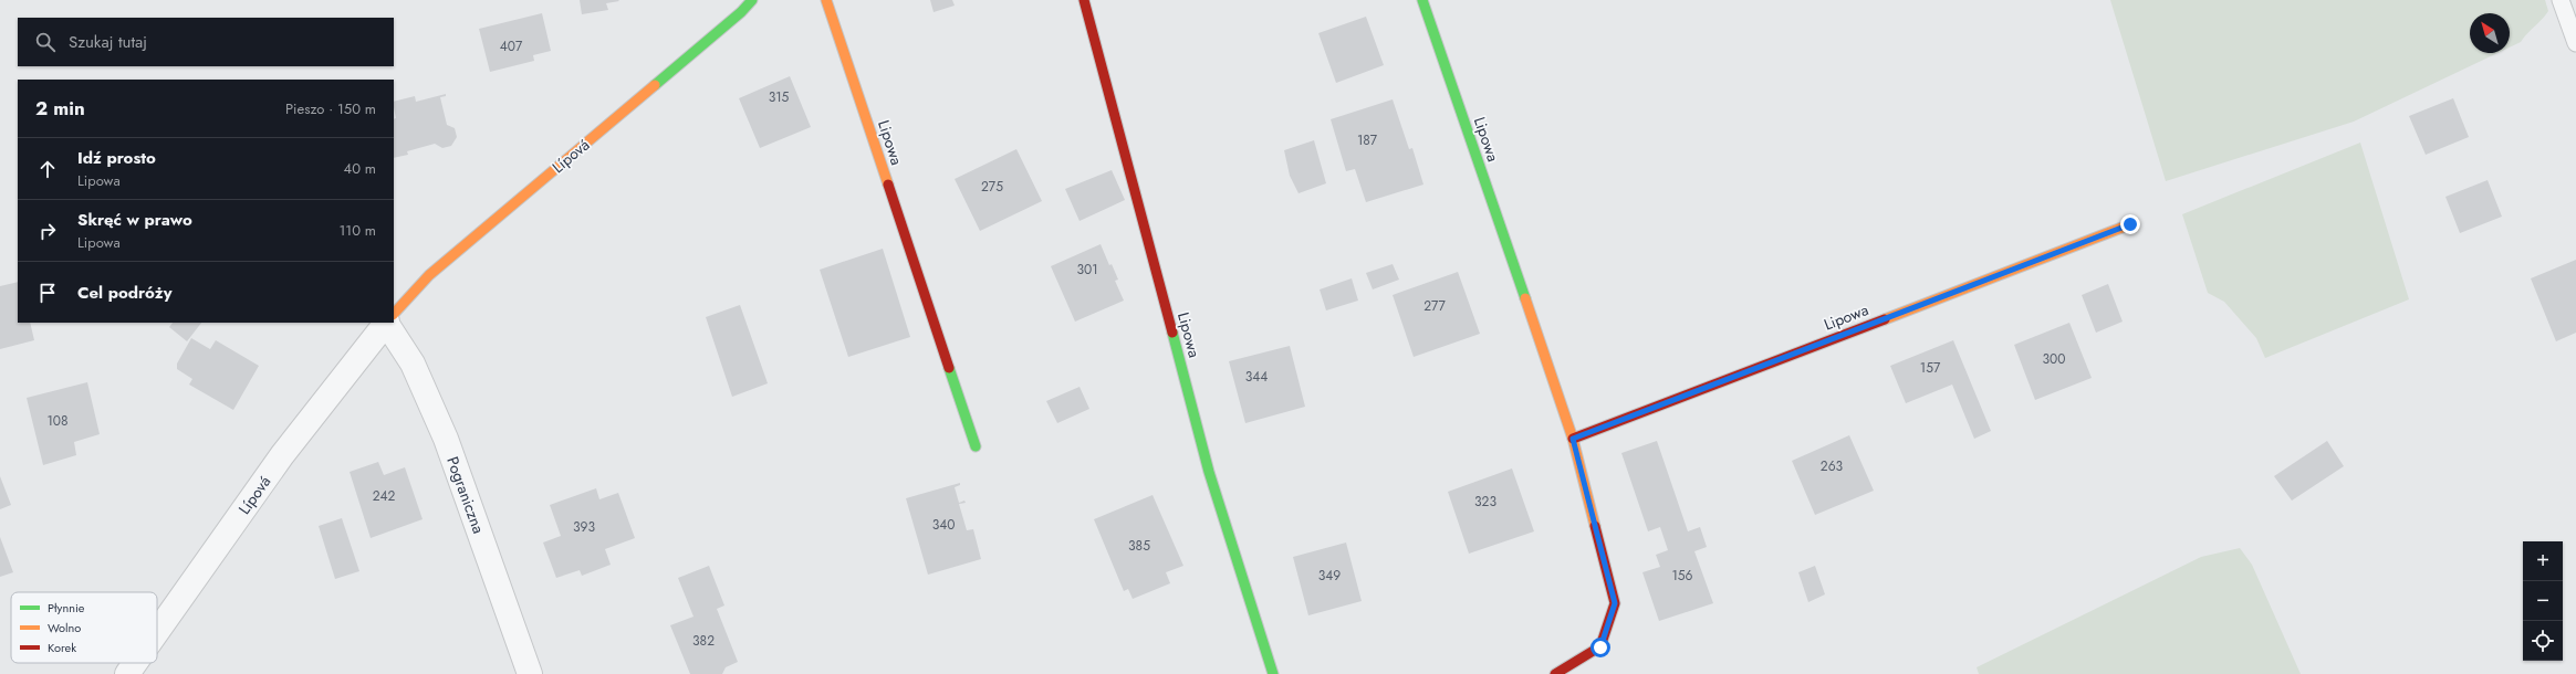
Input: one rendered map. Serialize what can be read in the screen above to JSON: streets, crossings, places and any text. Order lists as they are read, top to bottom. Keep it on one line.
{"streets":{"street":["Lipowa","Lípová","Pograniczna"]},"house_numbers":["407","315","187","275","301","277","300","157","344","108","263","242","323","340","393","385","349","156","382"],"legend":["Płynnie","Wolno","Korek"],"north":"top left","page":{"search":"Szukaj tutaj","heading":["2 min","Pieszo · 150 m"],"list":[["Idź prosto","Lipowa","40 m"],["Skręć w prawo","Lipowa","110 m"],"Cel podróży"],"map_buttons":["+","−"]}}
